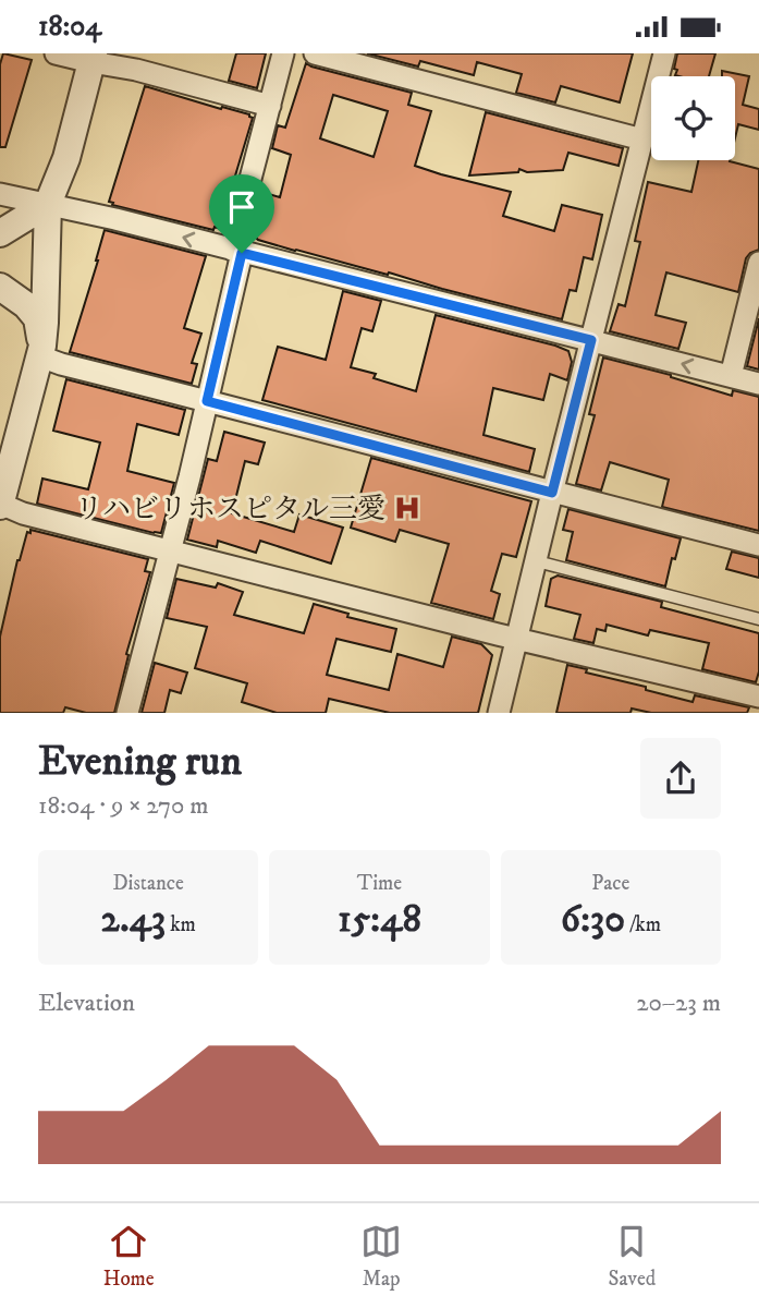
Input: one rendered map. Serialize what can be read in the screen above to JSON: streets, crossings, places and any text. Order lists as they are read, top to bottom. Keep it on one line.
{"places":{"hospital":["リハビリホスピタル三愛"]},"page":{"status":"18:04","heading":["Evening run","18:04 · 9 × 270 m"],"stats":[["Distance","2.43 km"],["Time","15:48"],["Pace","6:30 /km"]],"chart":["Elevation","20–23 m"],"tabs":["Home","Map","Saved"]}}
